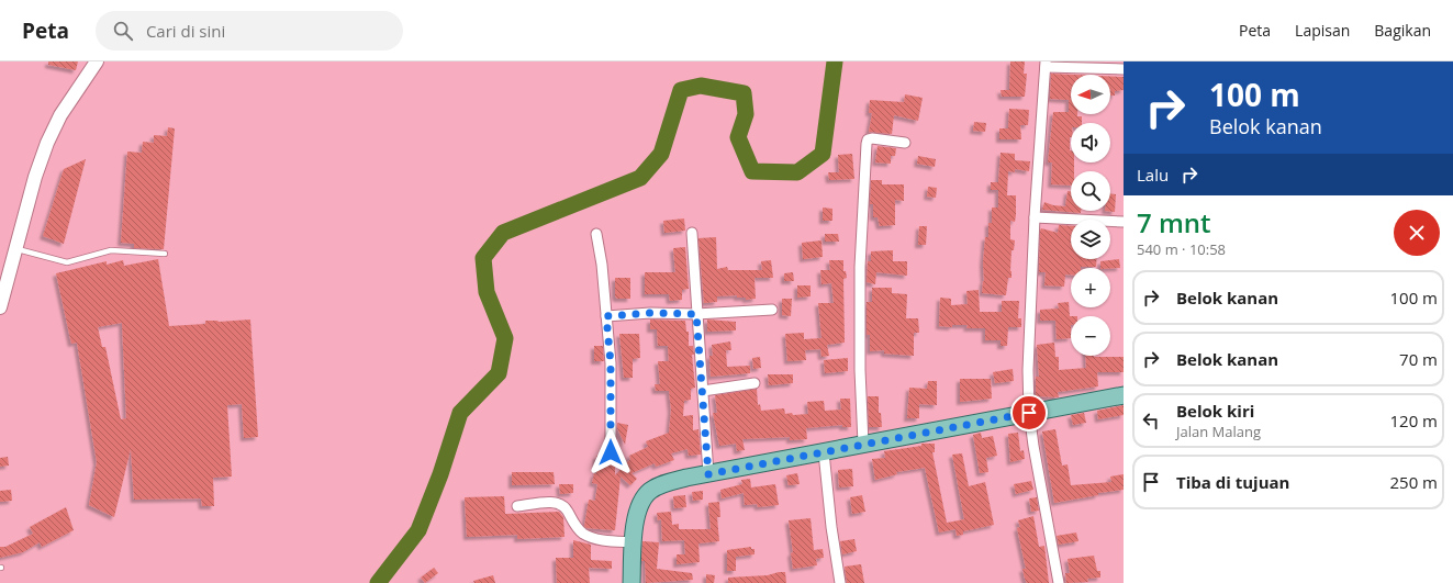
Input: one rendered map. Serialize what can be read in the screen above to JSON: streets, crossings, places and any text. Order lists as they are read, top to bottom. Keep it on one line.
{"north":"left","page":{"header":"Peta","search":"Cari di sini","nav":["Peta","Lapisan","Bagikan"],"turn":["100 m","Belok kanan"],"map_buttons":["+","−"],"then":"Lalu","heading":["7 mnt","540 m · 10:58"],"list":[{"name":"Belok kanan","value":"100 m"},{"name":"Belok kanan","value":"70 m"},{"name":"Belok kiri","note":"Jalan Malang","value":"120 m"},{"name":"Tiba di tujuan","value":"250 m"}]}}
